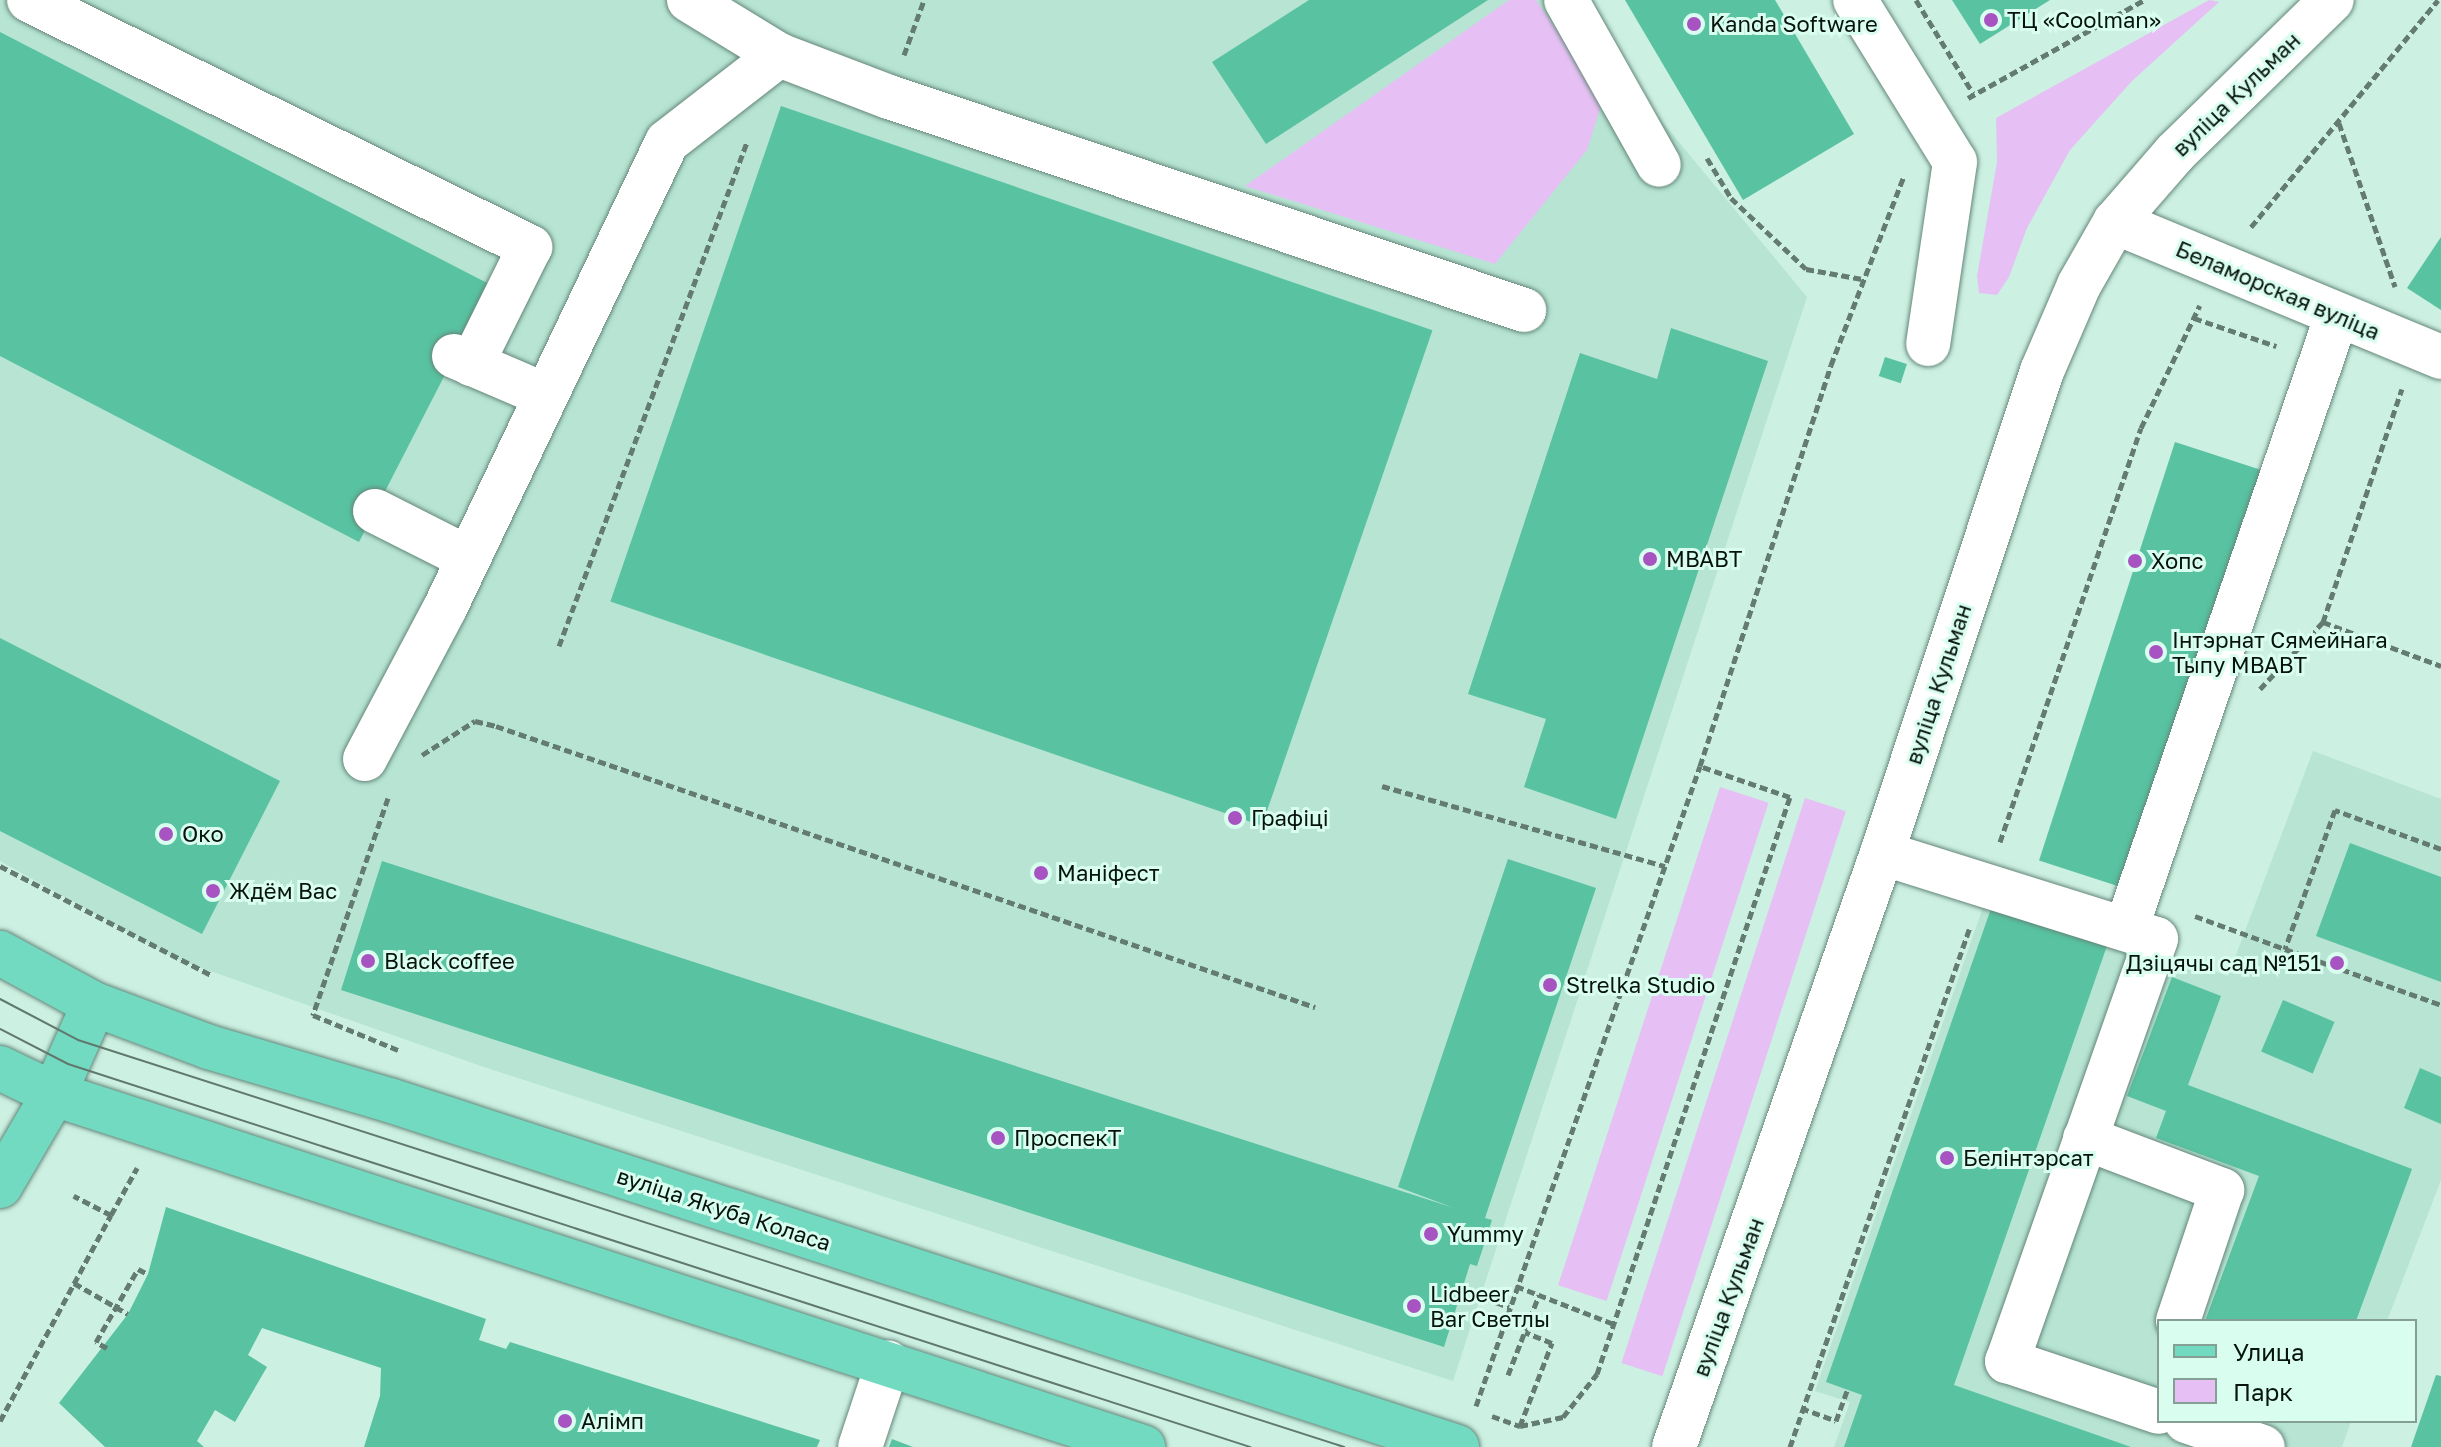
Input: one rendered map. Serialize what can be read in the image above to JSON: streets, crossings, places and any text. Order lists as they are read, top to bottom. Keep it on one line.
{"streets":{"main road":["вуліца Якуба Коласа"],"street":["вуліца Кульман","Беламорская вуліца"]},"crossings":[["вуліца Кульман","Беламорская вуліца"]],"places":["ТЦ «Coolman»","Kanda Software","МВАВТ","Хопс","Інтэрнат Сямейнага Тыпу МВАВТ","Графіці","Око","Маніфест","Ждём Вас","Black coffee","Дзіцячы сад №151","Strelka Studio","ПроспекТ","Белінтэрсат","Yummy","Lidbeer Bar Светлы","Алімп"],"legend":["Улица","Парк"]}
